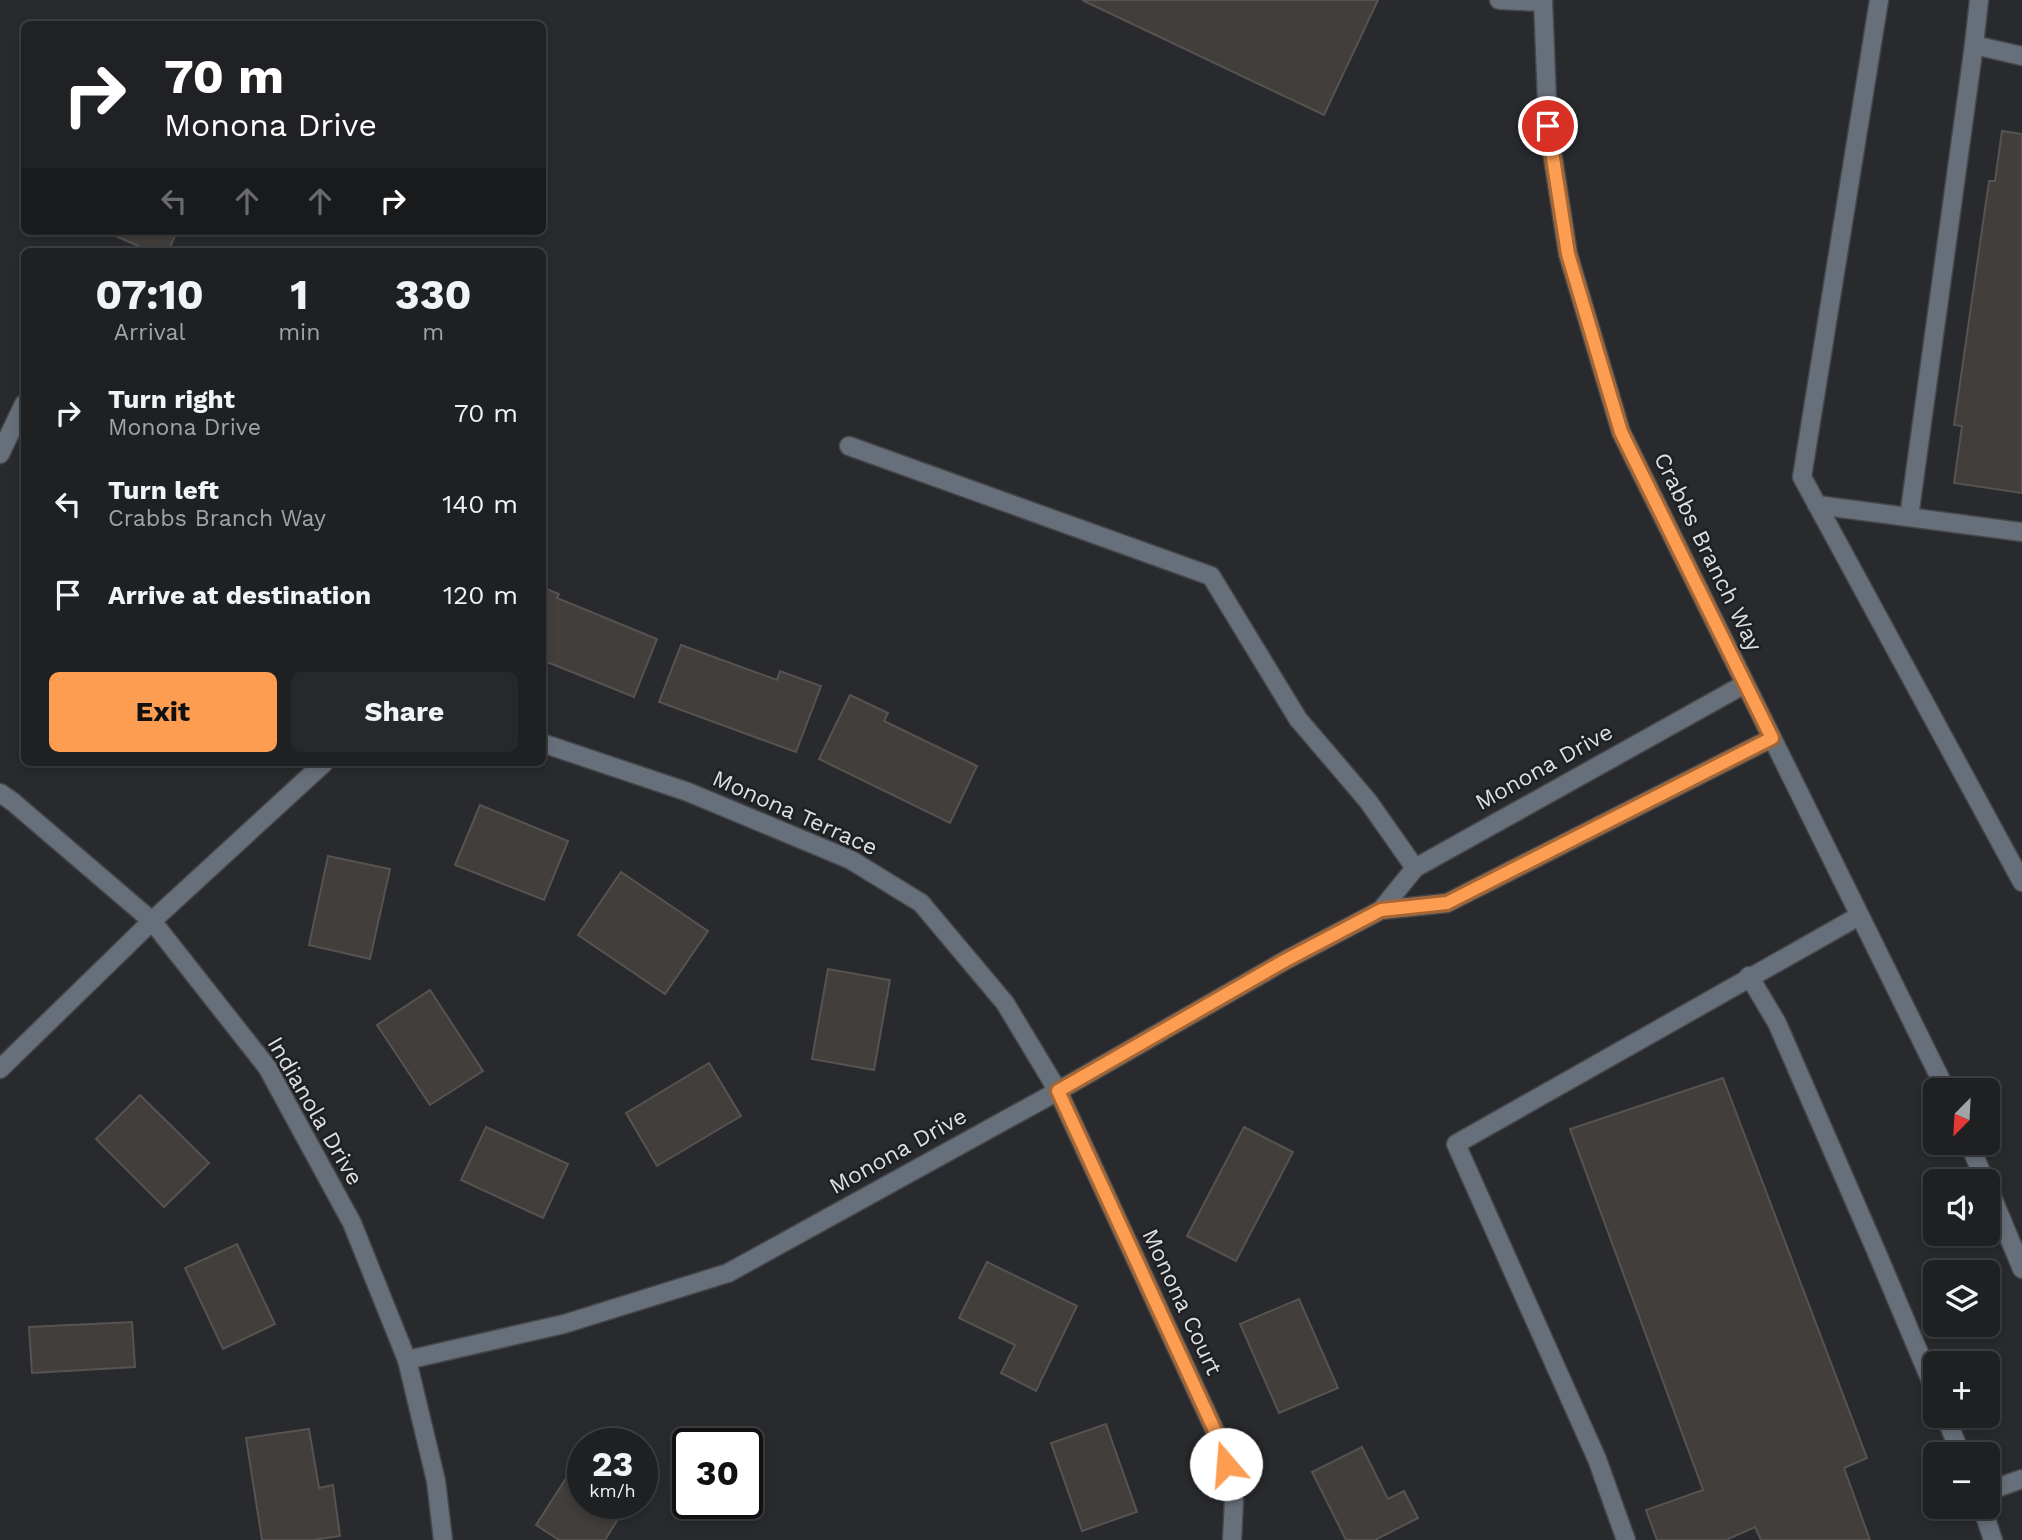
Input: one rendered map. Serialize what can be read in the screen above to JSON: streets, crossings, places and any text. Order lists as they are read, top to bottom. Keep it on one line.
{"streets":{"street":["Crabbs Branch Way","Monona Drive","Monona Terrace","Indianola Drive","Monona Court"]},"crossings":[["Crabbs Branch Way","Monona Drive"],["Monona Drive","Monona Terrace"],["Monona Drive","Indianola Drive"],["Monona Drive","Monona Court"],["Monona Terrace","Monona Court"]],"north":"bottom left","page":{"turn":["70 m","Monona Drive"],"eta":["07:10","Arrival","1","min","330","m"],"list":[{"name":"Turn right","note":"Monona Drive","value":"70 m"},{"name":"Turn left","note":"Crabbs Branch Way","value":"140 m"},{"name":"Arrive at destination","value":"120 m"}],"buttons":["Exit","Share"],"map_buttons":["+","−"],"speed":"23 km/h","limit":"30"}}
